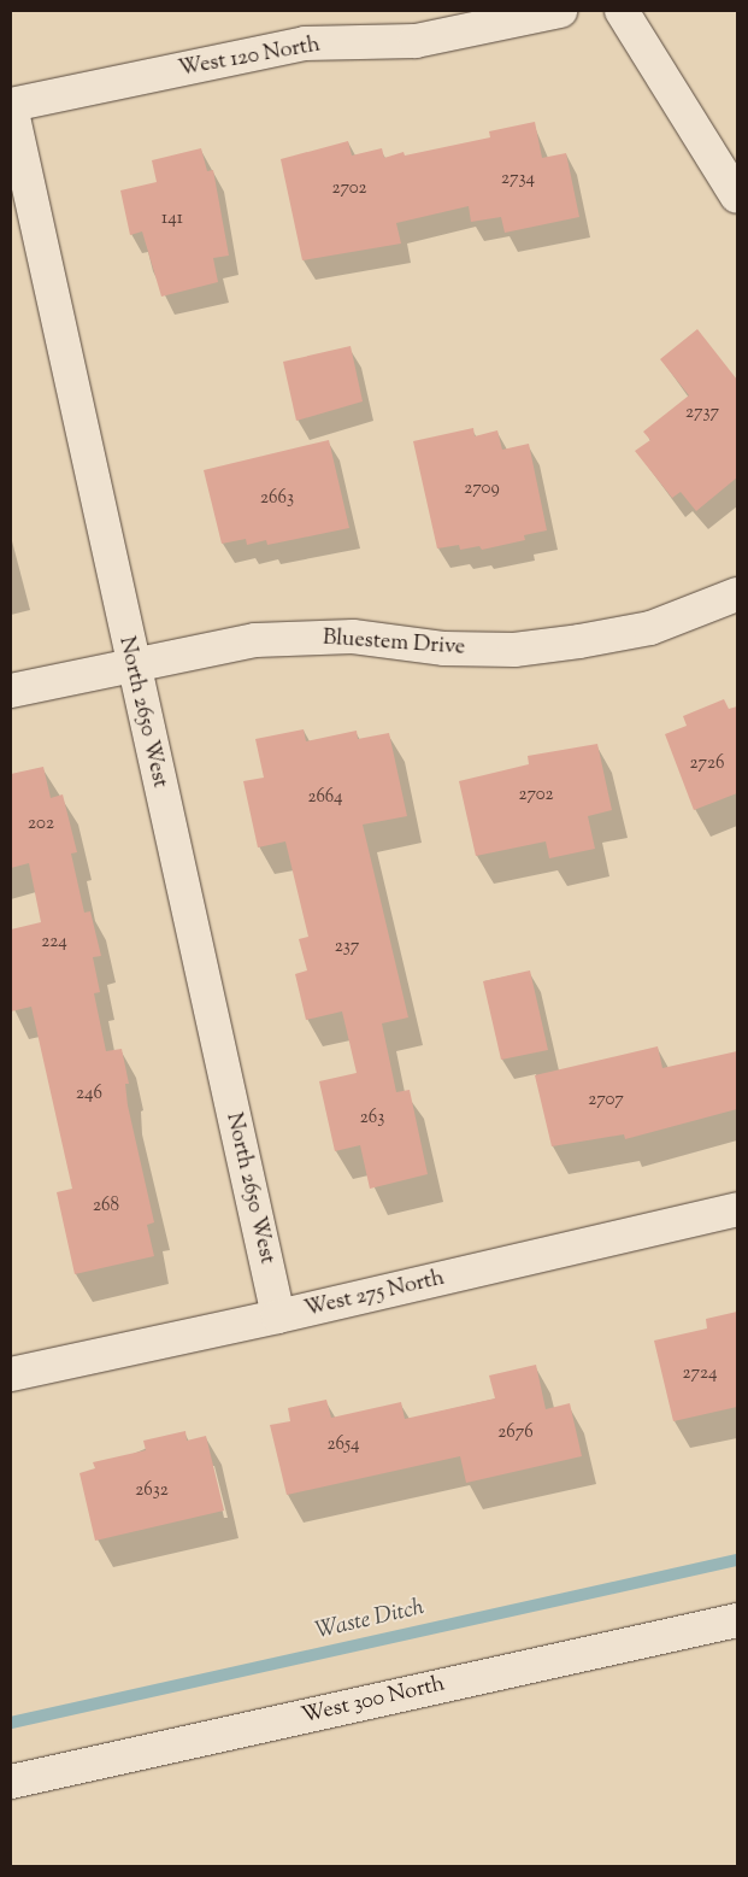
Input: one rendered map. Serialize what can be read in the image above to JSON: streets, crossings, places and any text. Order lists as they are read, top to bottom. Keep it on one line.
{"streets":{"street":["West 120 North","Bluestem Drive","North 2650 West","West 275 North","West 300 North"]},"crossings":[["West 120 North","North 2650 West"],["Bluestem Drive","North 2650 West"],["North 2650 West","West 275 North"]],"water":["Waste Ditch"],"house_numbers":["2734","2702","141","2737","2709","2663","2726","2702","2664","202","224","237","246","2707","263","268","2724","2676","2654","2632"]}
